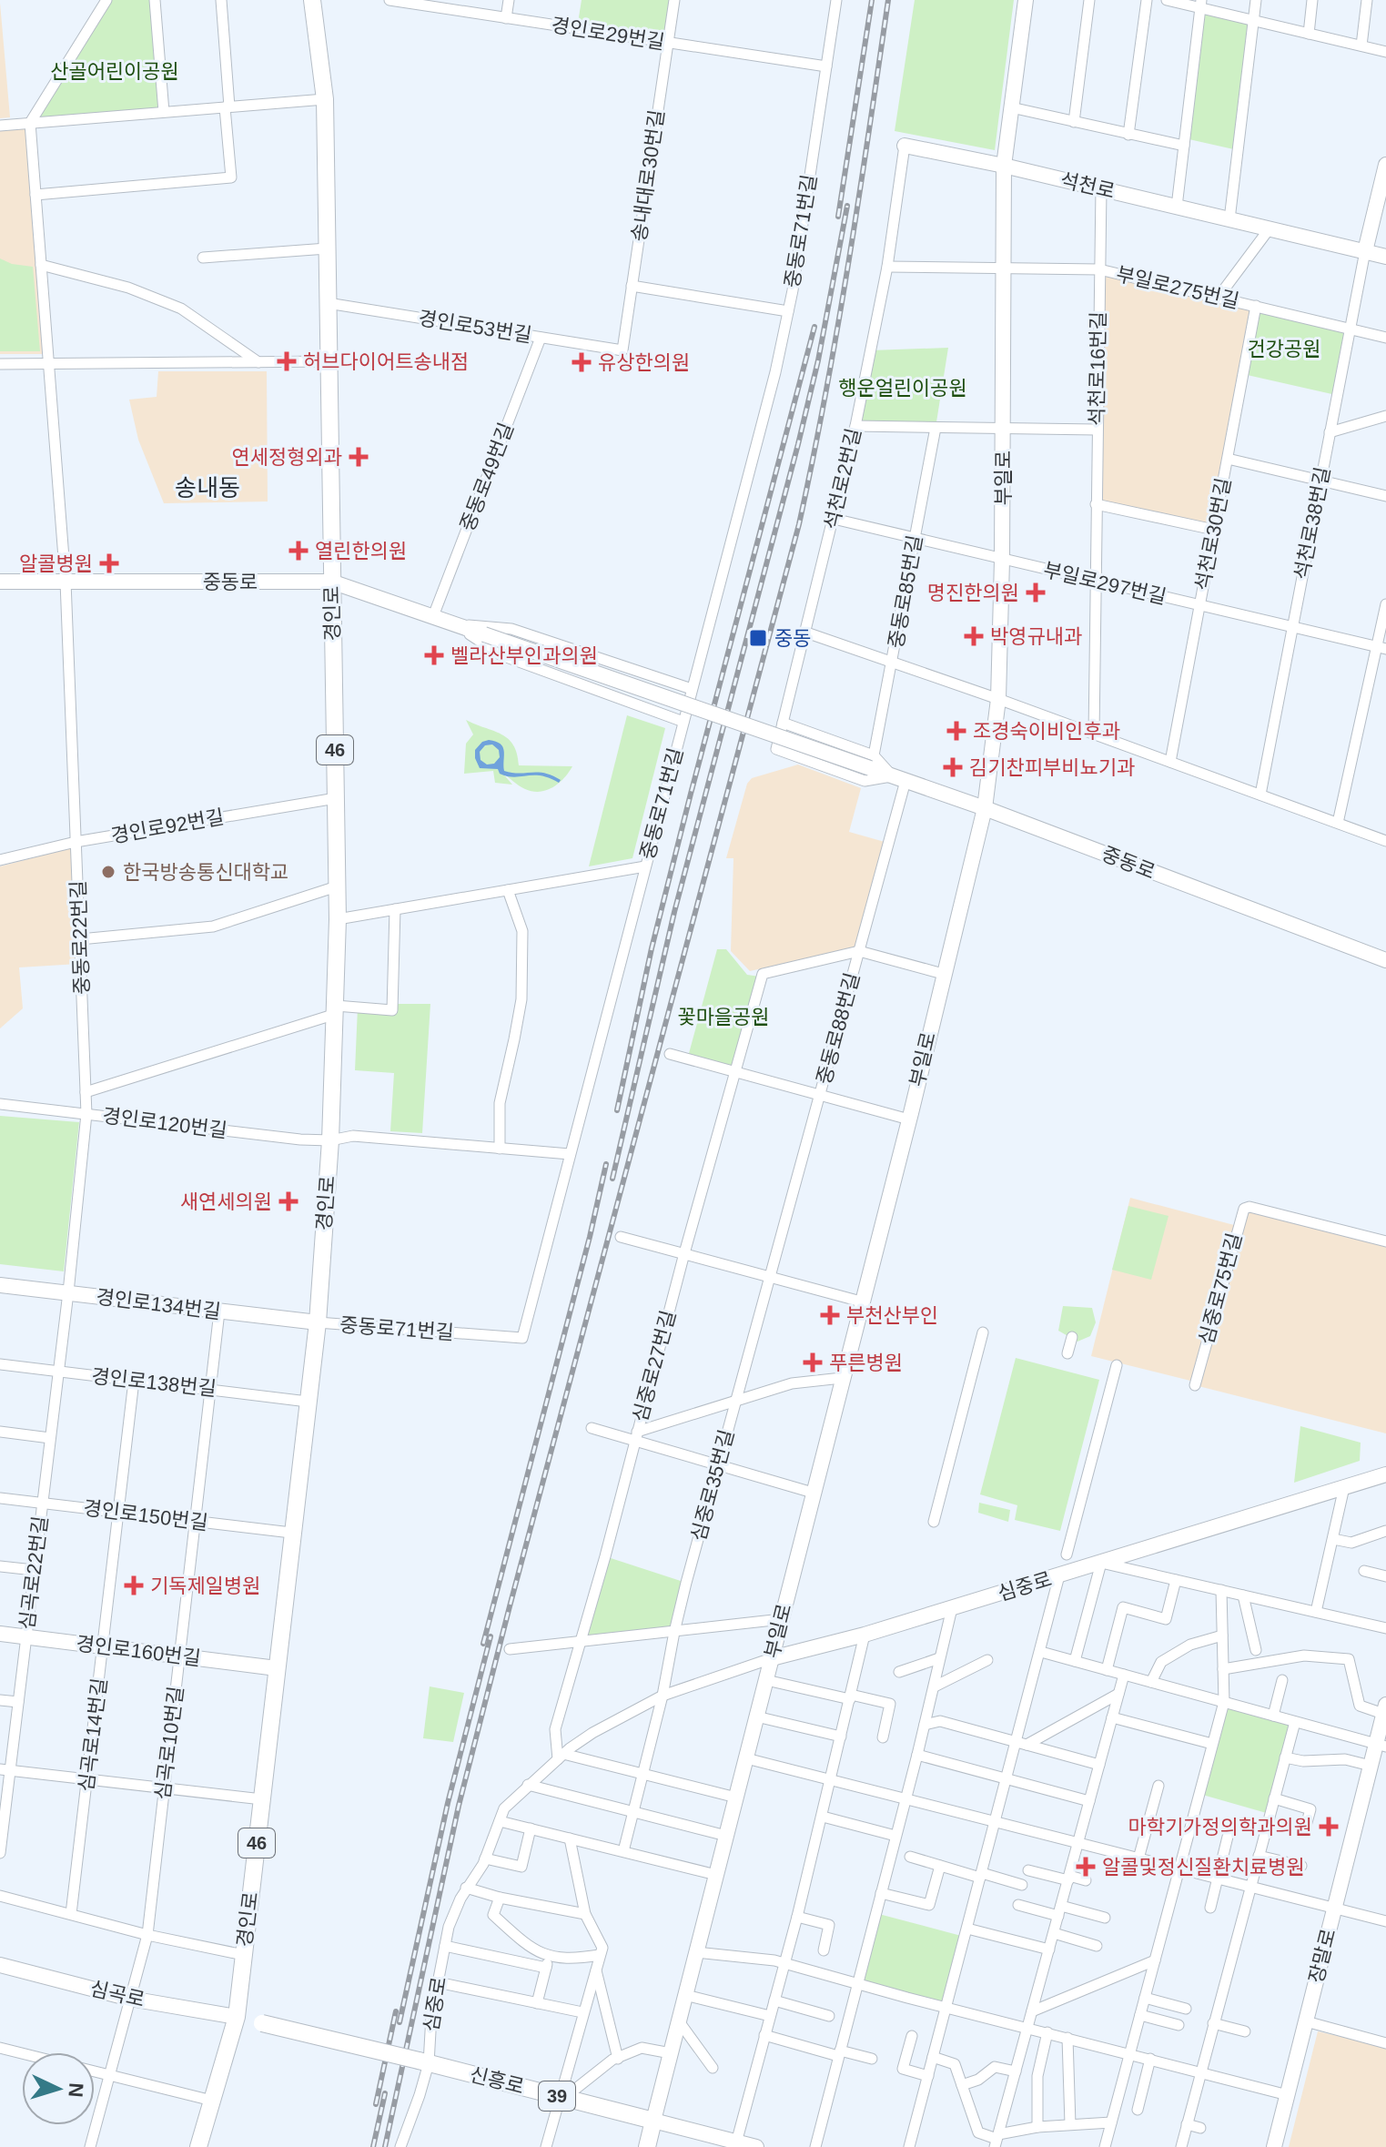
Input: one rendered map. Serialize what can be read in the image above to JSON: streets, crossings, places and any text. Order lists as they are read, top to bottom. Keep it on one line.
{"streets":{"main road":["부일로","경인로","46","신흥로","39"],"street":["경인로29번길","송내대로30번길","석천로","중동로71번길","부일로275번길","경인로53번길","석천로16번길","중동로49번길","석천로2번길","석천로38번길","석천로30번길","중동로","부일로297번길","중동로85번길","경인로92번길","중동로22번길","중동로88번길","경인로120번길","심중로75번길","경인로134번길","심중로27번길","경인로138번길","심중로35번길","경인로150번길","심곡로22번길","심중로","경인로160번길","심곡로14번길","심곡로10번길","장말로","심곡로"]},"crossings":[["경인로29번길","송내대로30번길"],["경인로29번길","중동로71번길"],["송내대로30번길","경인로53번길"],["석천로","석천로16번길"],["석천로","부일로"],["석천로","석천로2번길"],["석천로","석천로38번길"],["중동로71번길","중동로"],["중동로71번길","경인로"],["중동로71번길","경인로120번길"],["중동로71번길","경인로134번길"],["부일로275번길","석천로16번길"],["부일로275번길","부일로"],["부일로275번길","석천로2번길"],["부일로275번길","석천로38번길"],["부일로275번길","석천로30번길"],["경인로53번길","중동로49번길"],["경인로53번길","경인로"],["석천로16번길","부일로"],["석천로16번길","부일로297번길"],["중동로49번길","중동로"],["부일로","중동로"],["부일로","부일로297번길"],["부일로","심중로"],["부일로","신흥로"],["석천로2번길","중동로"],["석천로2번길","부일로297번길"],["석천로2번길","중동로88번길"],["석천로38번길","부일로297번길"],["석천로30번길","부일로297번길"],["중동로","중동로85번길"],["중동로","경인로"],["중동로","중동로22번길"],["중동로","중동로88번길"],["부일로297번길","중동로85번길"],["경인로","경인로92번길"],["경인로","경인로120번길"],["경인로","경인로134번길"],["경인로","경인로138번길"],["경인로","경인로150번길"],["경인로","경인로160번길"],["경인로","심곡로"],["경인로","신흥로"],["경인로92번길","중동로22번길"],["중동로22번길","경인로120번길"],["중동로22번길","경인로134번길"],["중동로22번길","심곡로22번길"],["중동로88번길","심중로27번길"],["중동로88번길","심중로35번길"],["경인로134번길","심곡로22번길"],["경인로134번길","심곡로10번길"],["심중로27번길","심중로"],["경인로138번길","심곡로22번길"],["경인로138번길","심곡로14번길"],["경인로138번길","심곡로10번길"],["심중로35번길","심중로"],["경인로150번길","심곡로22번길"],["경인로150번길","심곡로14번길"],["경인로150번길","심곡로10번길"],["심곡로22번길","경인로160번길"],["심중로","신흥로"],["경인로160번길","심곡로14번길"],["경인로160번길","심곡로10번길"],["심곡로10번길","심곡로"],["심곡로","신흥로"]],"districts":["송내동"],"parks":["산골어린이공원","건강공원","행운얼린이공원","꽃마을공원"],"places":{"health":["허브다이어트송내점","유상한의원","연세정형외과","열린한의원","알콜병원","명진한의원","박영규내과","벨라산부인과의원","조경숙이비인후과","김기찬피부비뇨기과","새연세의원","부천산부인","푸른병원","기독제일병원","마학기가정의학과의원","알콜및정신질환치료병원"],"transit":["중동"],"other":["한국방송통신대학교"]},"north":"right"}
